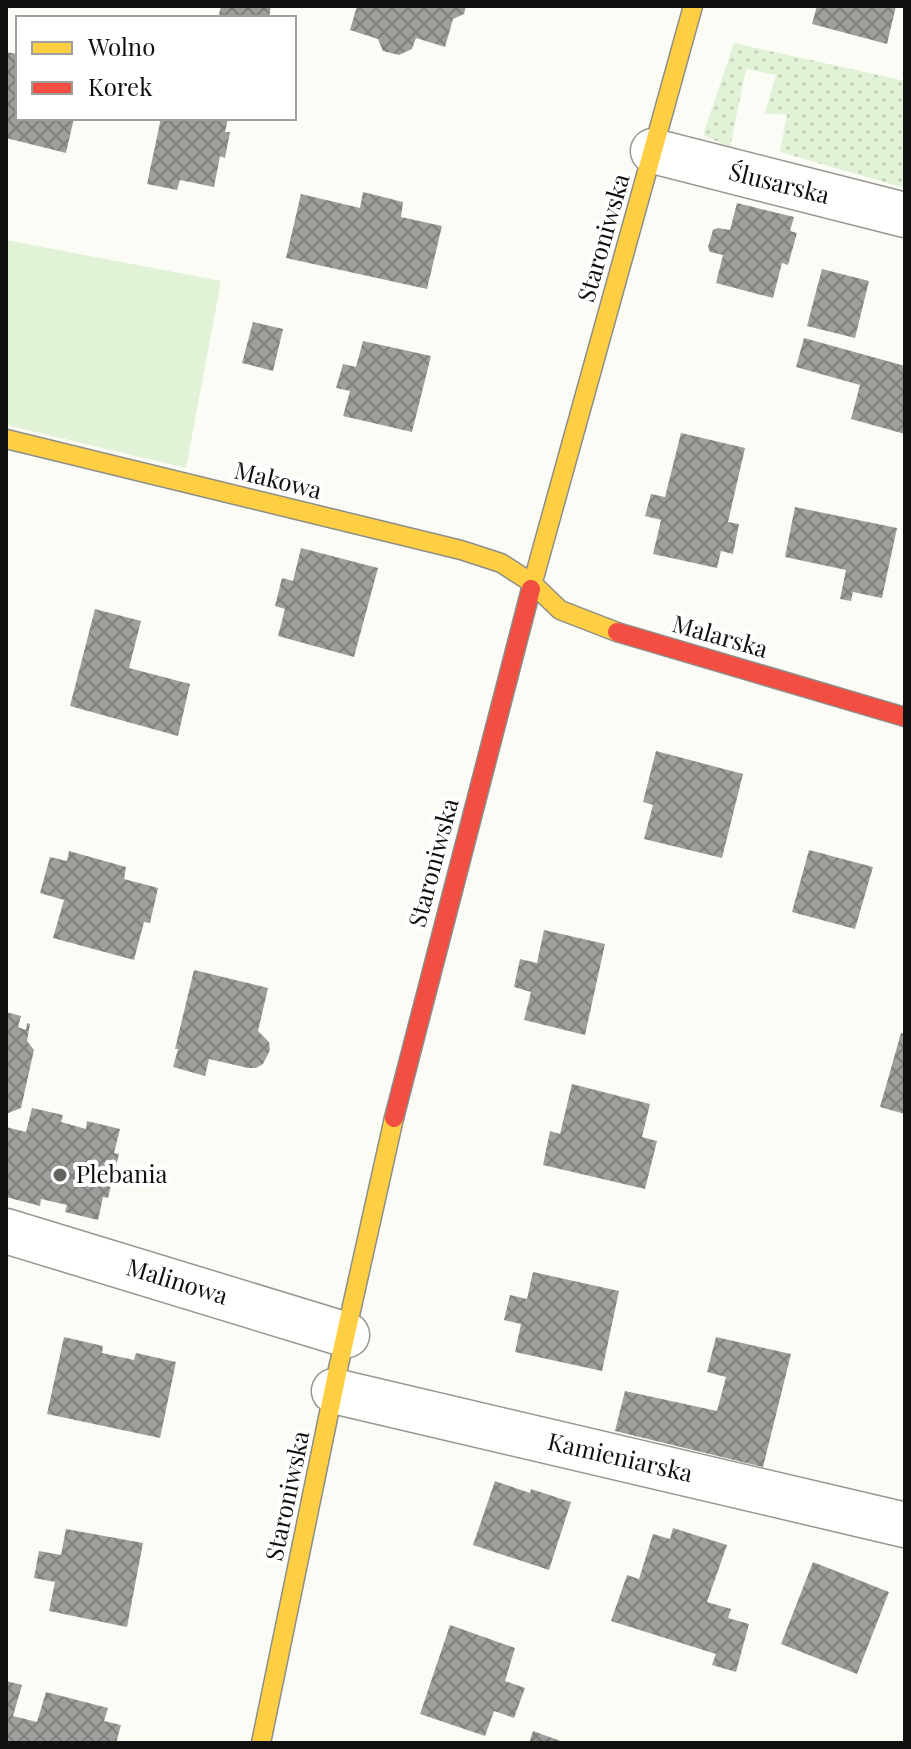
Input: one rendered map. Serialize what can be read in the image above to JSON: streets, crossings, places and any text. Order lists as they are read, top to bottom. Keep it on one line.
{"streets":{"street":["Ślusarska","Staroniwska","Makowa","Malarska","Malinowa","Kamieniarska"]},"crossings":[["Ślusarska","Staroniwska"],["Staroniwska","Makowa"],["Staroniwska","Malarska"],["Staroniwska","Malinowa"],["Staroniwska","Kamieniarska"],["Makowa","Malarska"]],"places":["Plebania"],"legend":["Wolno","Korek"]}
